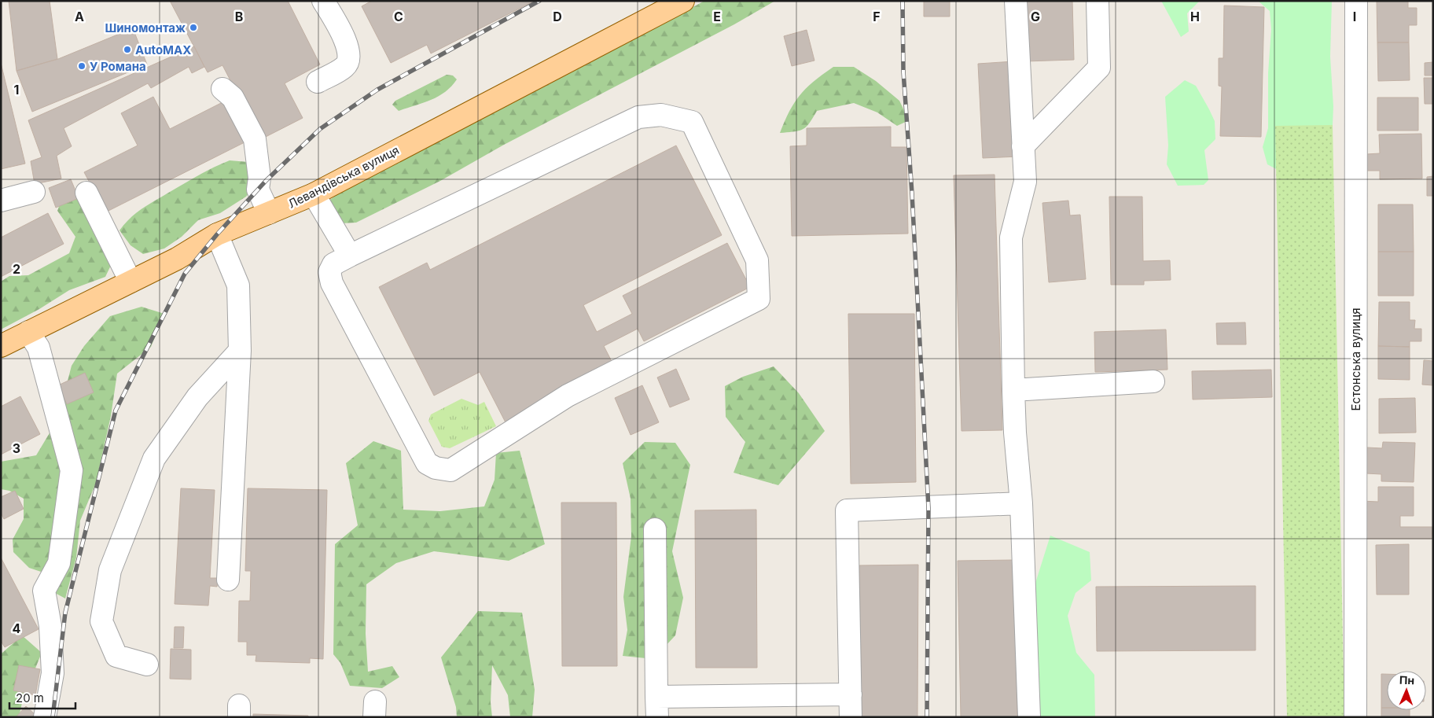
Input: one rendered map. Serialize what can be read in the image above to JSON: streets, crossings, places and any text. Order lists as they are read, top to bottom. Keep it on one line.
{"streets":{"main road":["Левандівська вулиця"],"street":["Естонська вулиця"]},"places":["Шиномонтаж","AutoMAX","У Романа"],"scale_bar":"20 m","north":"top","grid":{"columns":["A","B","C","D","E","F","G","H","I"],"rows":["1","2","3","4"]}}
